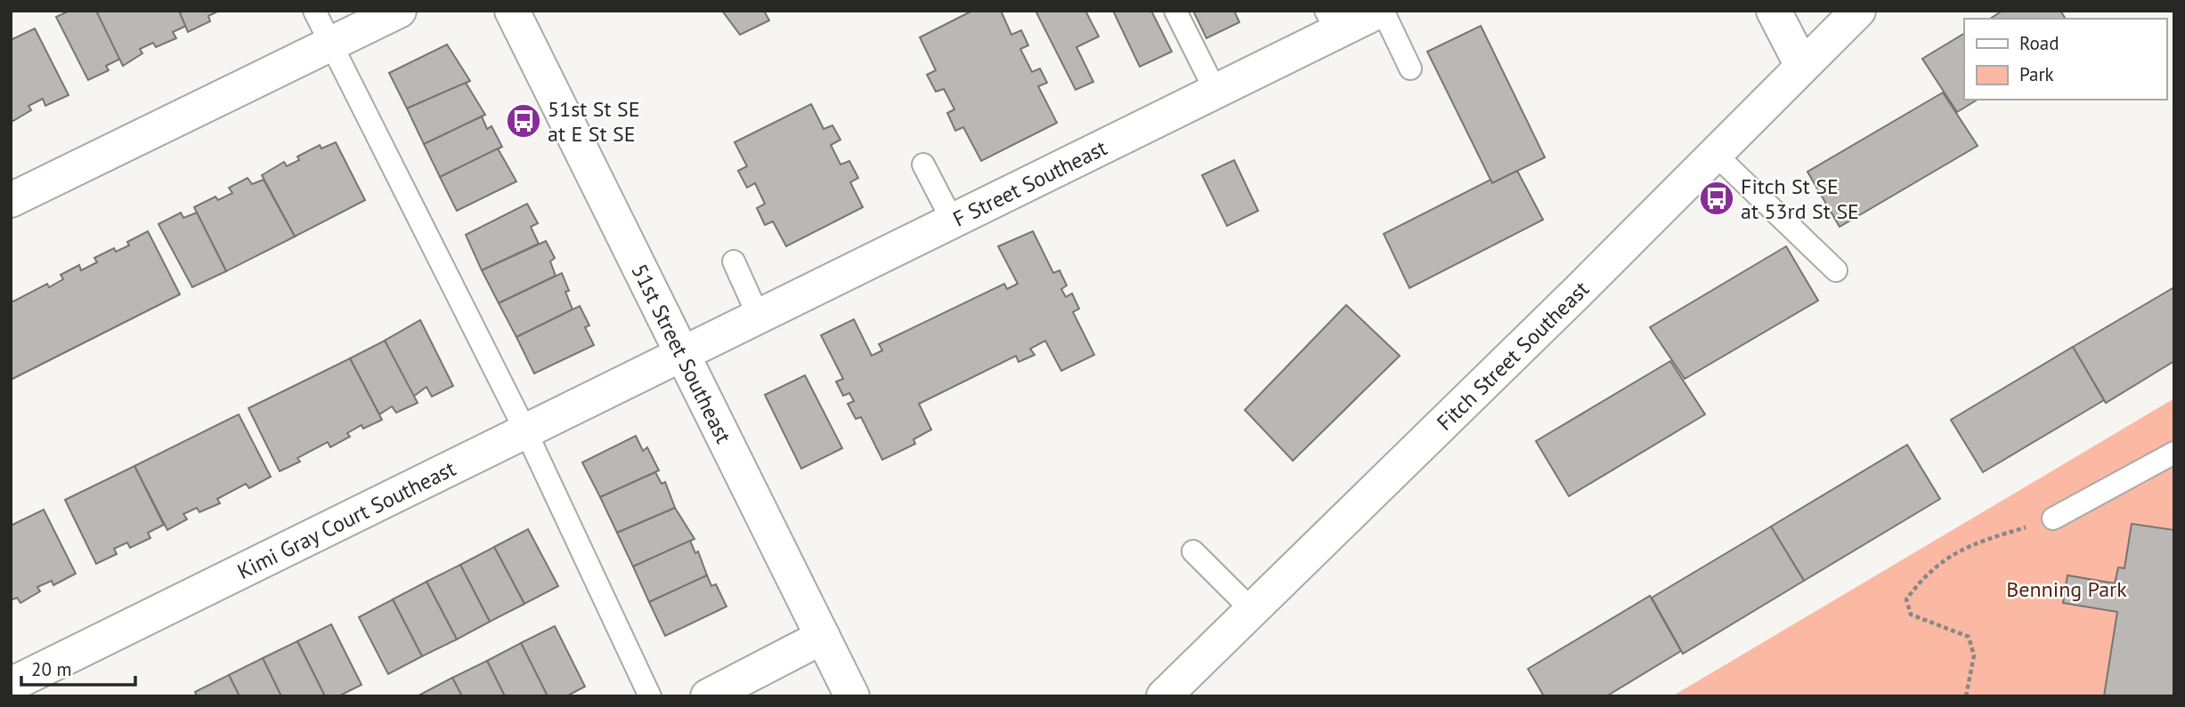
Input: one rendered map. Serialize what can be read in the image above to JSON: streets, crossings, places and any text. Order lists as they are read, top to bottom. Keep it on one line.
{"streets":{"street":["F Street Southeast","51st Street Southeast","Fitch Street Southeast","Kimi Gray Court Southeast"]},"crossings":[["F Street Southeast","51st Street Southeast"],["F Street Southeast","Kimi Gray Court Southeast"],["51st Street Southeast","Kimi Gray Court Southeast"]],"parks":["Benning Park"],"places":{"bus stop":["51st St SE at E St SE","Fitch St SE at 53rd St SE"]},"legend":["Road","Park"],"scale_bar":"20 m"}
